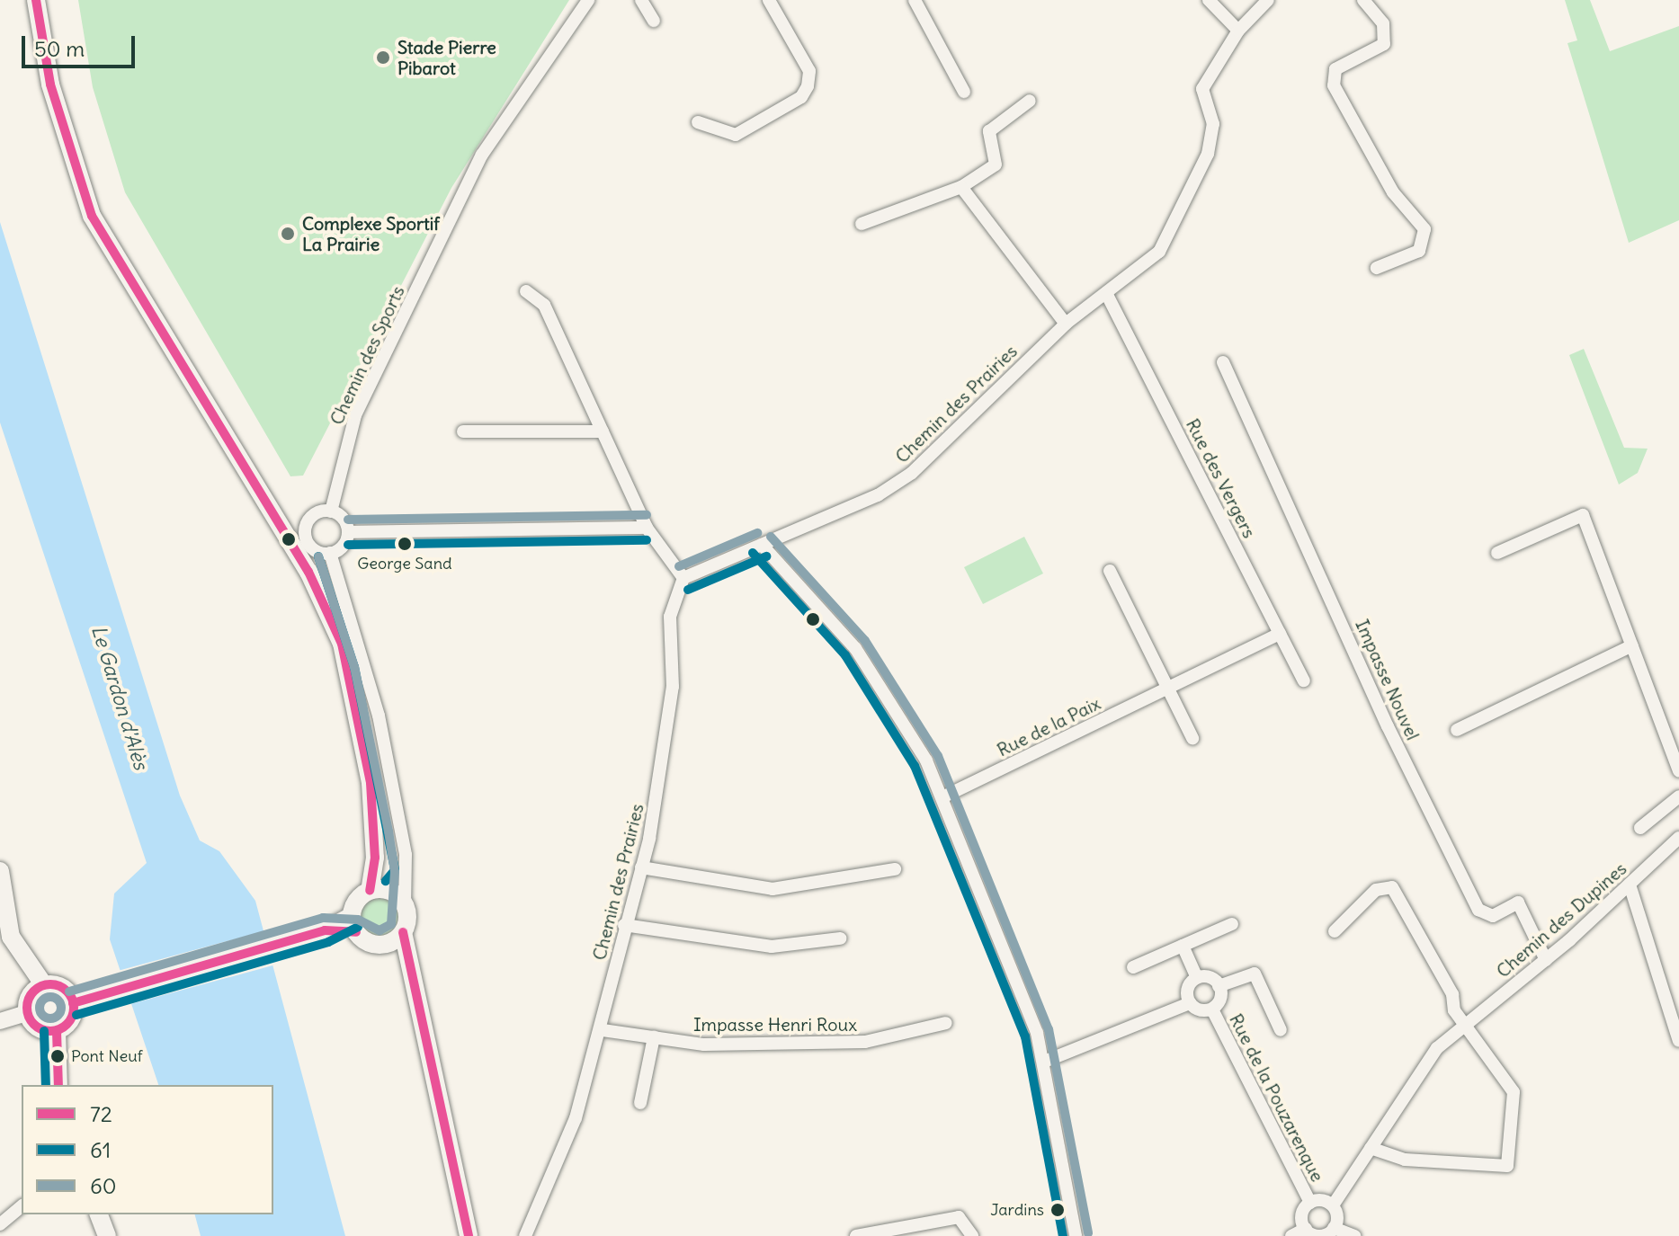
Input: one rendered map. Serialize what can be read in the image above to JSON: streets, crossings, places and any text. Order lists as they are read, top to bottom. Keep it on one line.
{"streets":{"street":["Chemin des Sports","Chemin des Prairies","Rue des Vergers","Impasse Nouvel","Rue de la Paix","Chemin des Dupines","Impasse Henri Roux","Rue de la Pouzarenque"]},"crossings":[["Chemin des Prairies","Rue des Vergers"],["Chemin des Prairies","Impasse Henri Roux"],["Rue des Vergers","Rue de la Paix"],["Impasse Nouvel","Chemin des Dupines"]],"water":["Le Gardon d'Alès"],"places":["Stade Pierre Pibarot","Complexe Sportif La Prairie","George Sand","Pont Neuf","Jardins"],"lines":["transit line 72","transit line 60","transit line 61"],"legend":["72","61","60"],"scale_bar":"50 m"}
